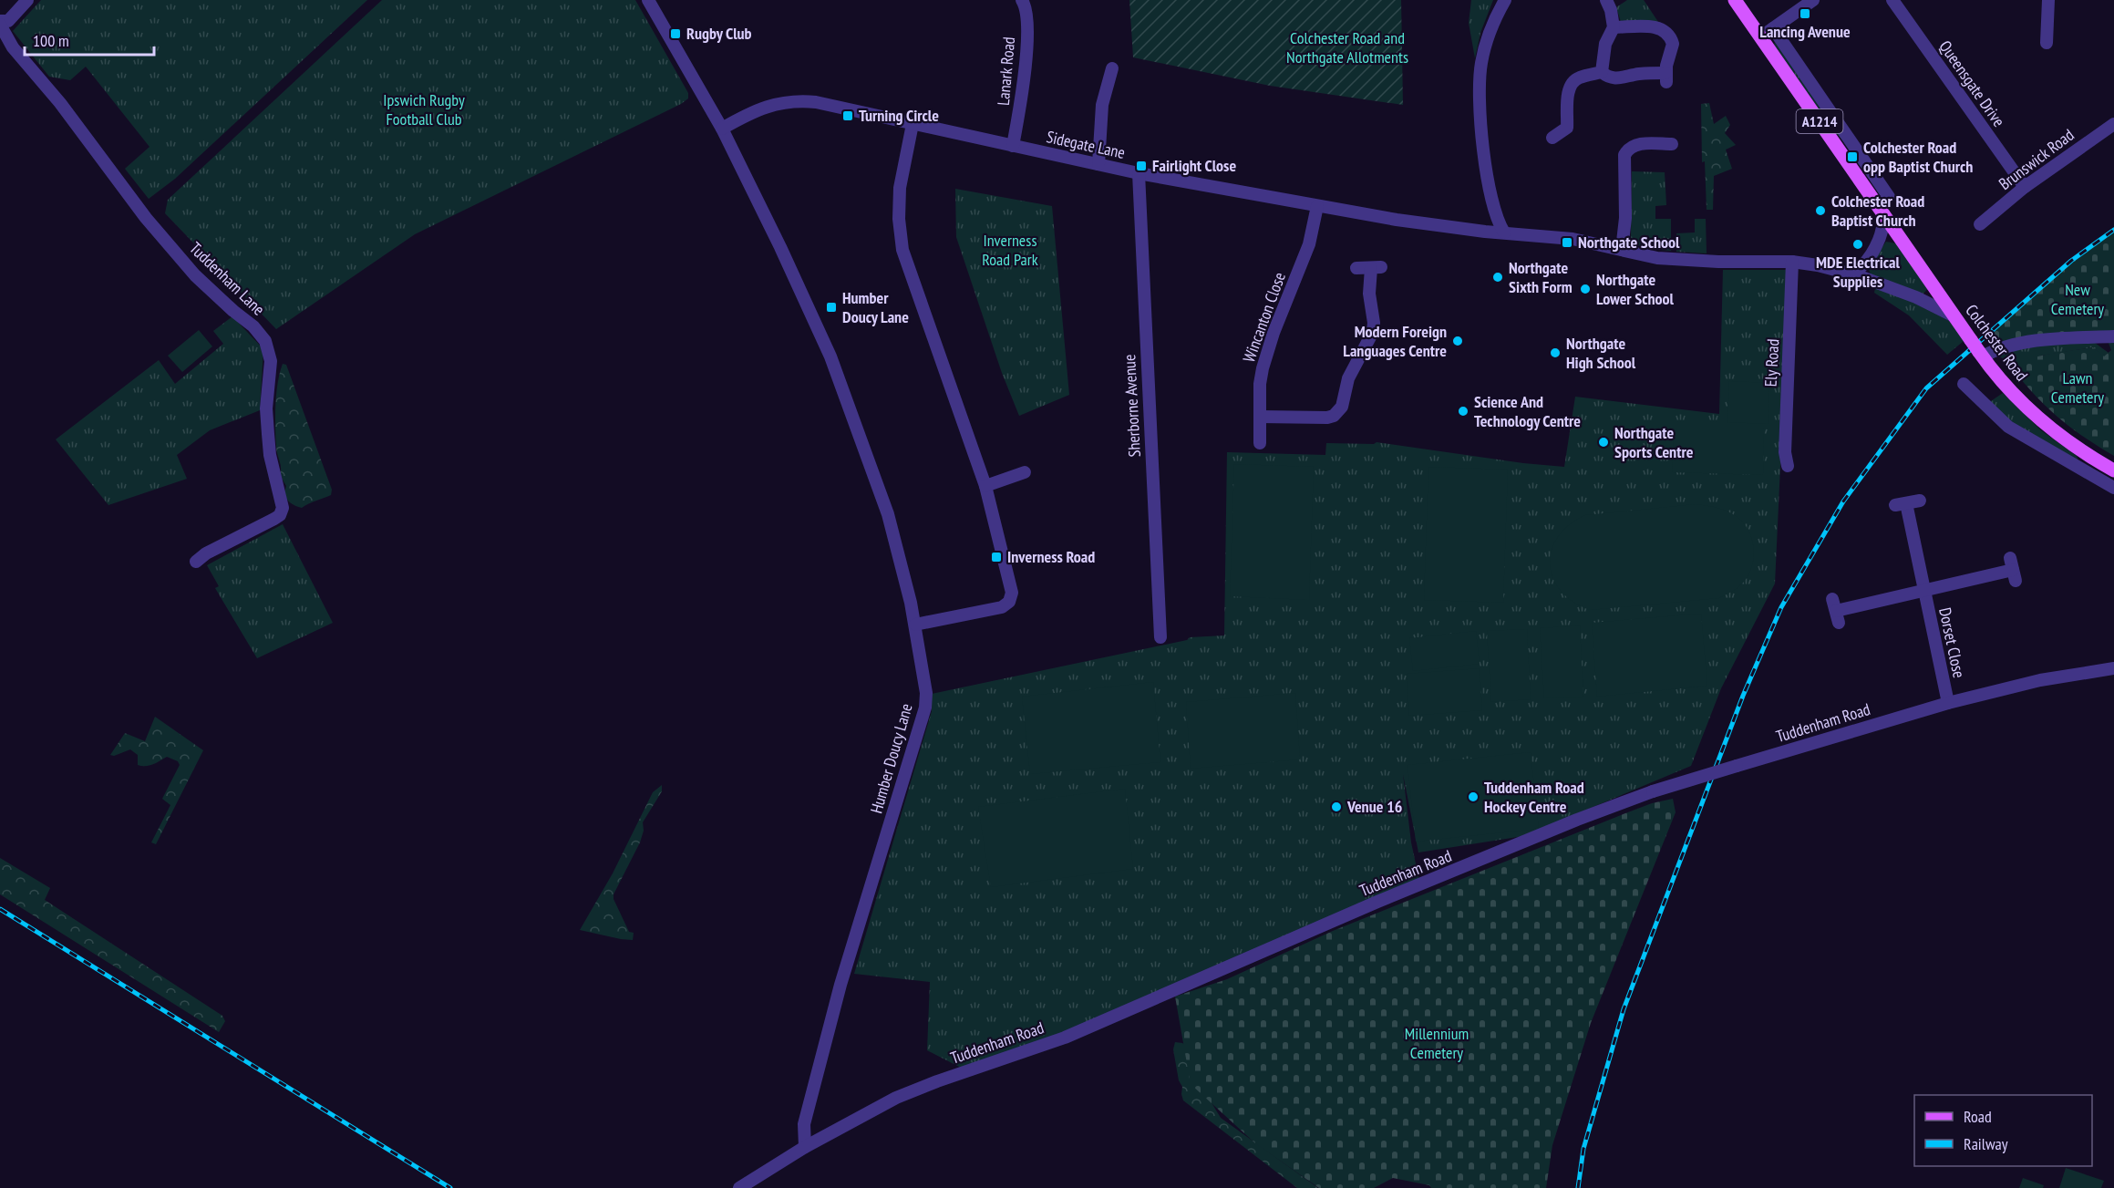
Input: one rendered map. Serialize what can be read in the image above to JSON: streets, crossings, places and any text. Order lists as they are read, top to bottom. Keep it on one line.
{"streets":{"main road":["A1214","Colchester Road"],"street":["Lanark Road","Queensgate Drive","Sidegate Lane","Brunswick Road","Tuddenham Lane","Wincanton Close","Ely Road","Sherborne Avenue","Dorset Close","Tuddenham Road","Humber Doucy Lane"]},"crossings":[["Lanark Road","Sidegate Lane"],["Queensgate Drive","Brunswick Road"],["Sidegate Lane","Wincanton Close"],["Sidegate Lane","Colchester Road"],["Sidegate Lane","Ely Road"],["Sidegate Lane","Sherborne Avenue"],["Sidegate Lane","Humber Doucy Lane"],["Dorset Close","Tuddenham Road"],["Tuddenham Road","Humber Doucy Lane"]],"parks":["Colchester Road and Northgate Allotments","Ipswich Rugby Football Club","Inverness Road Park","New Cemetery","Lawn Cemetery","Millennium Cemetery"],"places":{"transit":["Lancing Avenue","Rugby Club","Turning Circle","Colchester Road opp Baptist Church","Fairlight Close","Northgate School","Humber Doucy Lane","Inverness Road"],"other":["Colchester Road Baptist Church","MDE Electrical Supplies","Northgate Sixth Form","Northgate Lower School","Modern Foreign Languages Centre","Northgate High School","Science And Technology Centre","Northgate Sports Centre","Tuddenham Road Hockey Centre","Venue 16"]},"legend":["Road","Railway"],"scale_bar":"100 m"}
